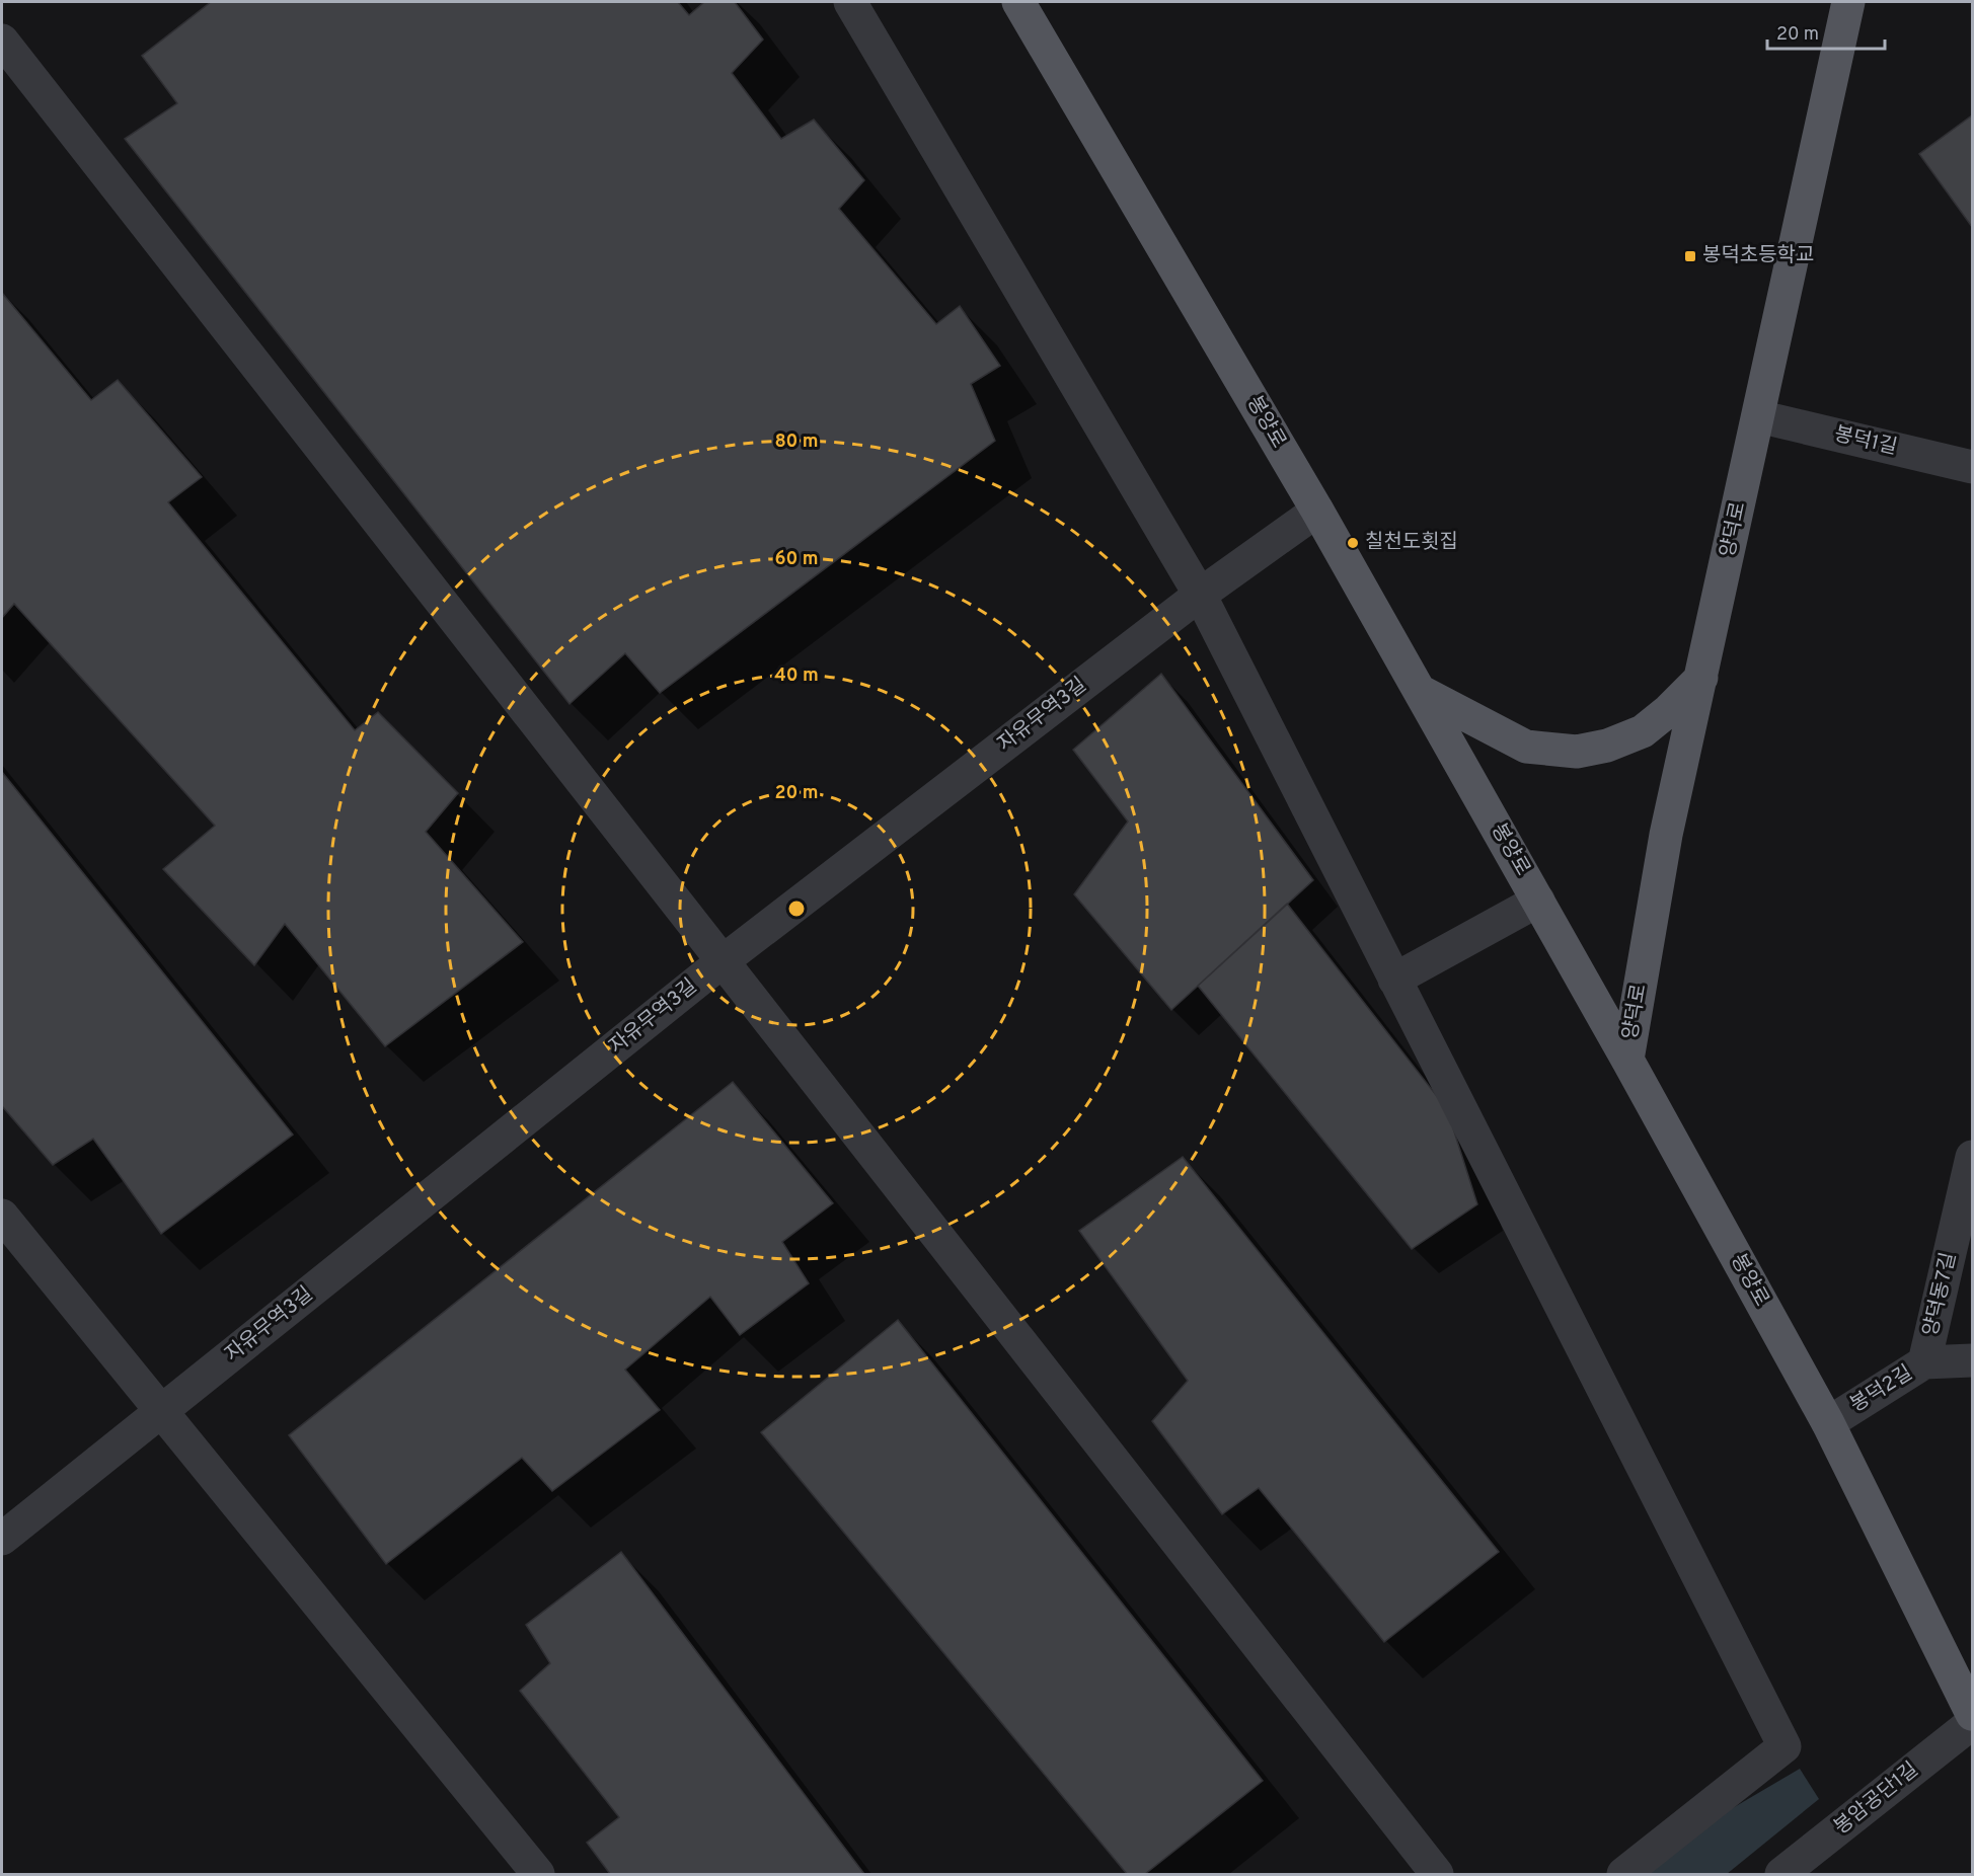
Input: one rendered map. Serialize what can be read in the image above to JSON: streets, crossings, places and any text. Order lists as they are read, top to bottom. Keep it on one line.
{"streets":{"main road":["봉양로","양덕로"],"street":["봉덕1길","자유무역3길","양덕동7길","봉덕2길","봉암공단1길"]},"crossings":[["봉양로","양덕로"],["봉양로","자유무역3길"],["봉양로","봉덕2길"],["봉덕1길","양덕로"],["양덕동7길","봉덕2길"]],"places":{"transit":["봉덕초등학교"],"other":["칠천도횟집"]},"scale_bar":"20 m","rings":["80 m","60 m","40 m","20 m"]}
